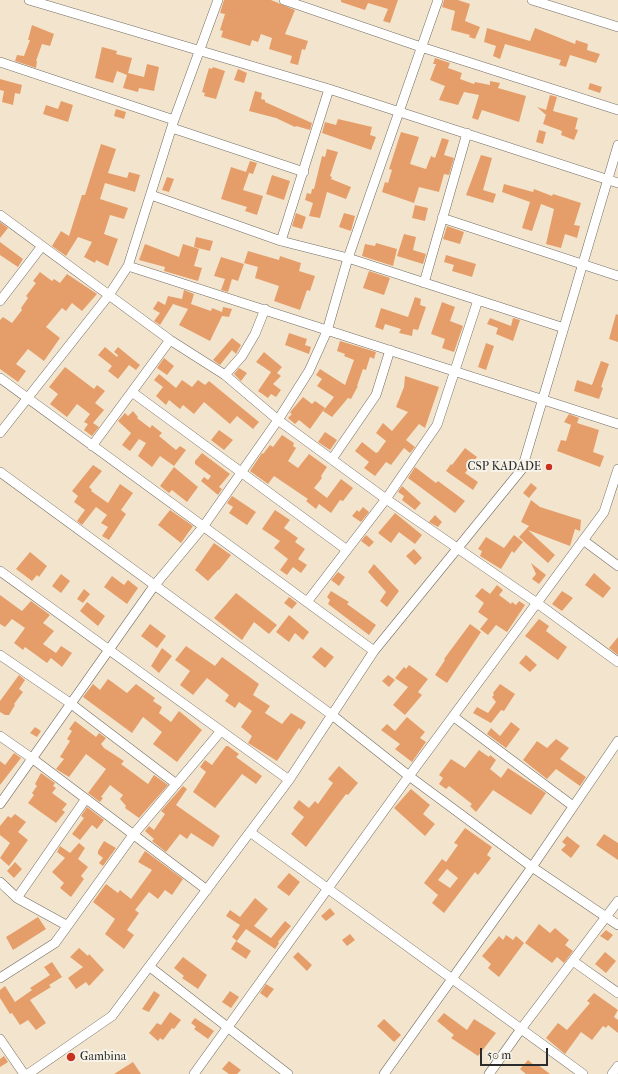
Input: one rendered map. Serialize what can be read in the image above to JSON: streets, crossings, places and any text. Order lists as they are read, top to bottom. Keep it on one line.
{"places":["CSP KADADE","Gambina"],"scale_bar":"50 m"}
